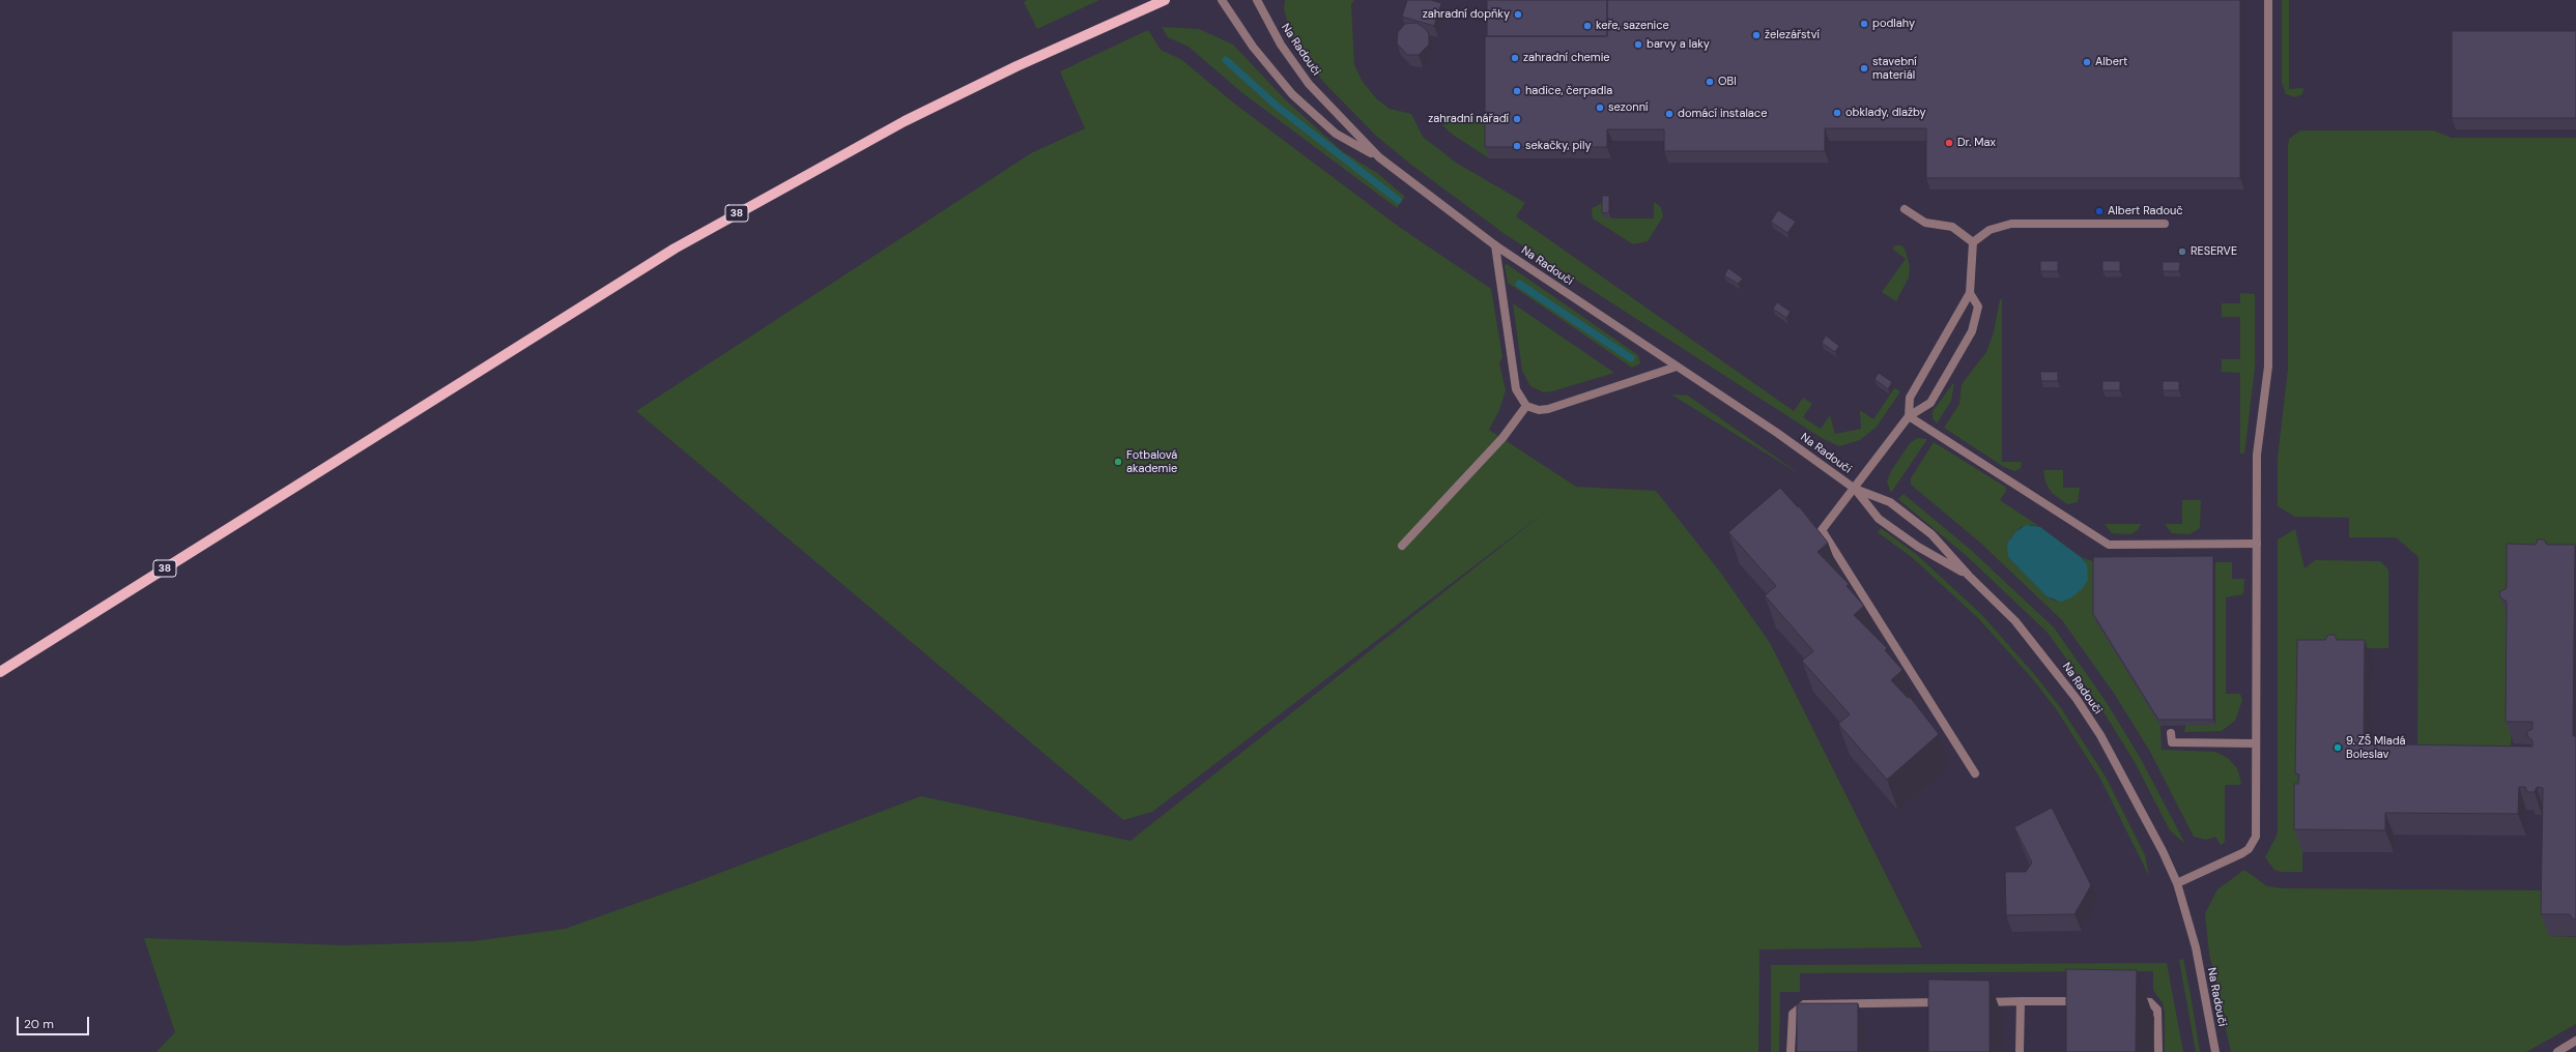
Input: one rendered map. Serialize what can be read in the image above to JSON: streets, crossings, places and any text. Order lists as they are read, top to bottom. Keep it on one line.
{"streets":{"main road":["38"],"street":["Na Radouči"]},"places":["zahradní dopňky","podlahy","keře, sazenice","železářství","barvy a laky","zahradní chemie","Albert","stavební materiál","OBI","hadice, čerpadla","sezonní","obklady, dlažby","domácí instalace","zahradní nářadí","Dr. Max","sekačky, pily","Albert Radouč","RESERVE","Fotbalová akademie","9. ZŠ Mladá Boleslav"],"scale_bar":"20 m"}
